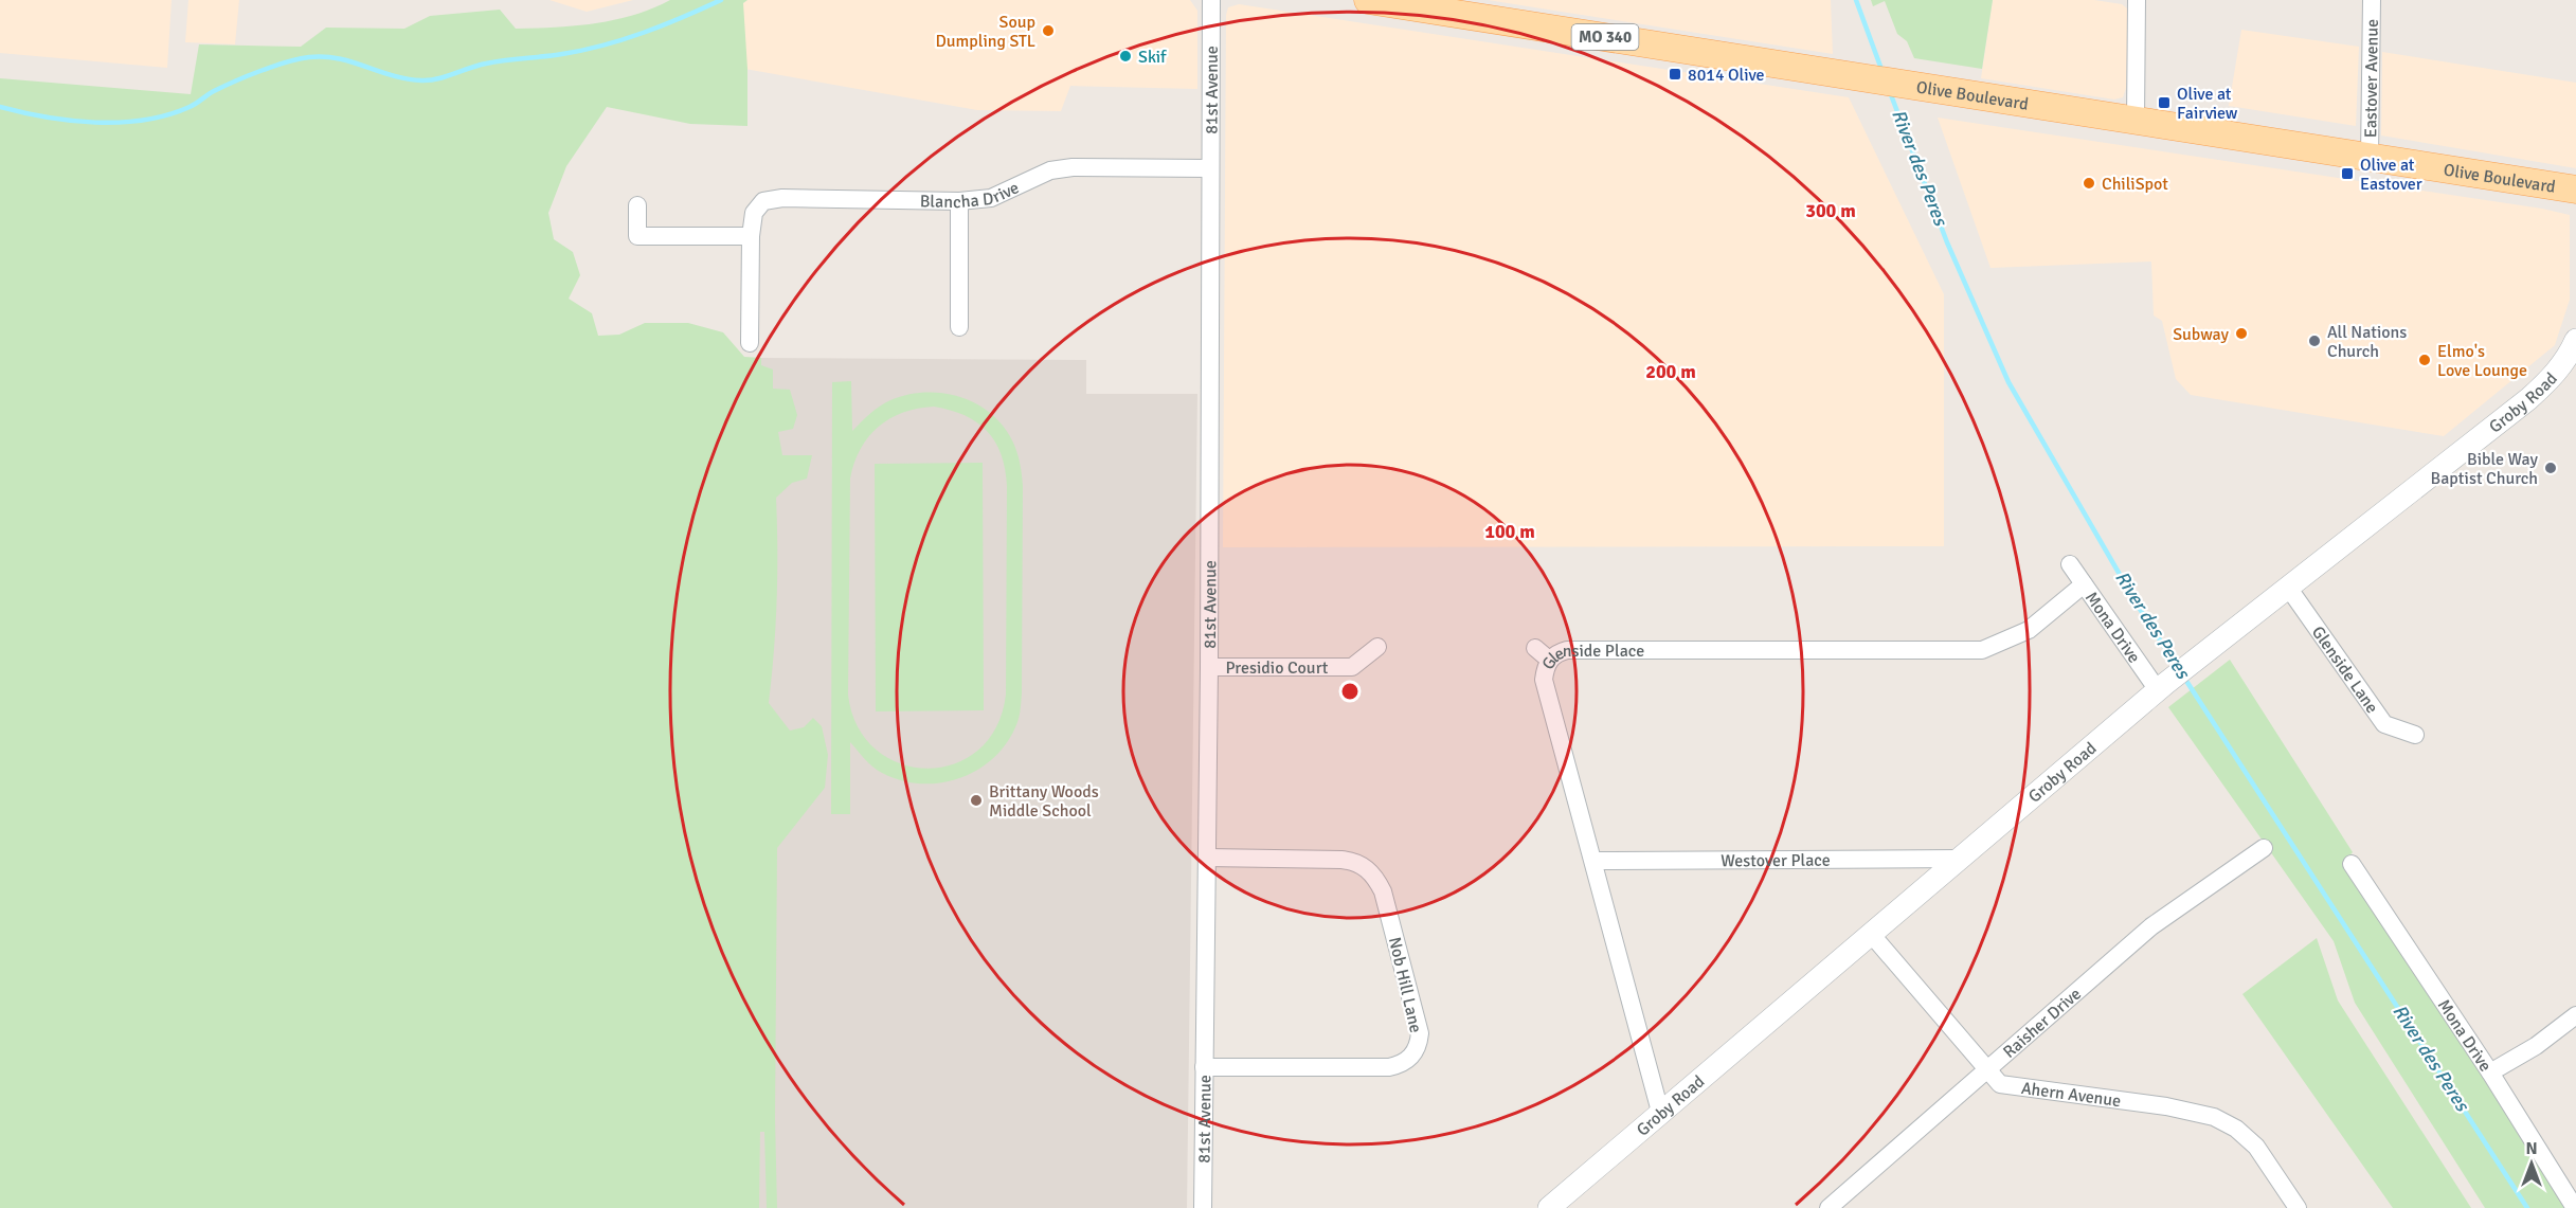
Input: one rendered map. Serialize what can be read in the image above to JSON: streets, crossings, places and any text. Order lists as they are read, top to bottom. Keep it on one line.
{"streets":{"main road":["MO 340","Olive Boulevard"],"street":["Eastover Avenue","81st Avenue","Blancha Drive","Groby Road","Mona Drive","Glenside Place","Presidio Court","Glenside Lane","Westover Place","Nob Hill Lane","Raisher Drive","Ahern Avenue"]},"crossings":[["Eastover Avenue","Olive Boulevard"],["81st Avenue","Blancha Drive"],["81st Avenue","Presidio Court"],["81st Avenue","Nob Hill Lane"],["Groby Road","Mona Drive"],["Groby Road","Glenside Place"],["Groby Road","Glenside Lane"],["Groby Road","Westover Place"],["Groby Road","Ahern Avenue"],["Mona Drive","Glenside Place"],["Glenside Place","Westover Place"],["Raisher Drive","Ahern Avenue"]],"water":["River des Peres"],"places":{"other":["Soup Dumpling STL","Skif","ChiliSpot","Subway","All Nations Church","Elmo's Love Lounge","Bible Way Baptist Church","Brittany Woods Middle School"],"transit":["8014 Olive","Olive at Fairview","Olive at Eastover"]},"north":"top","rings":["300 m","200 m","100 m"]}
